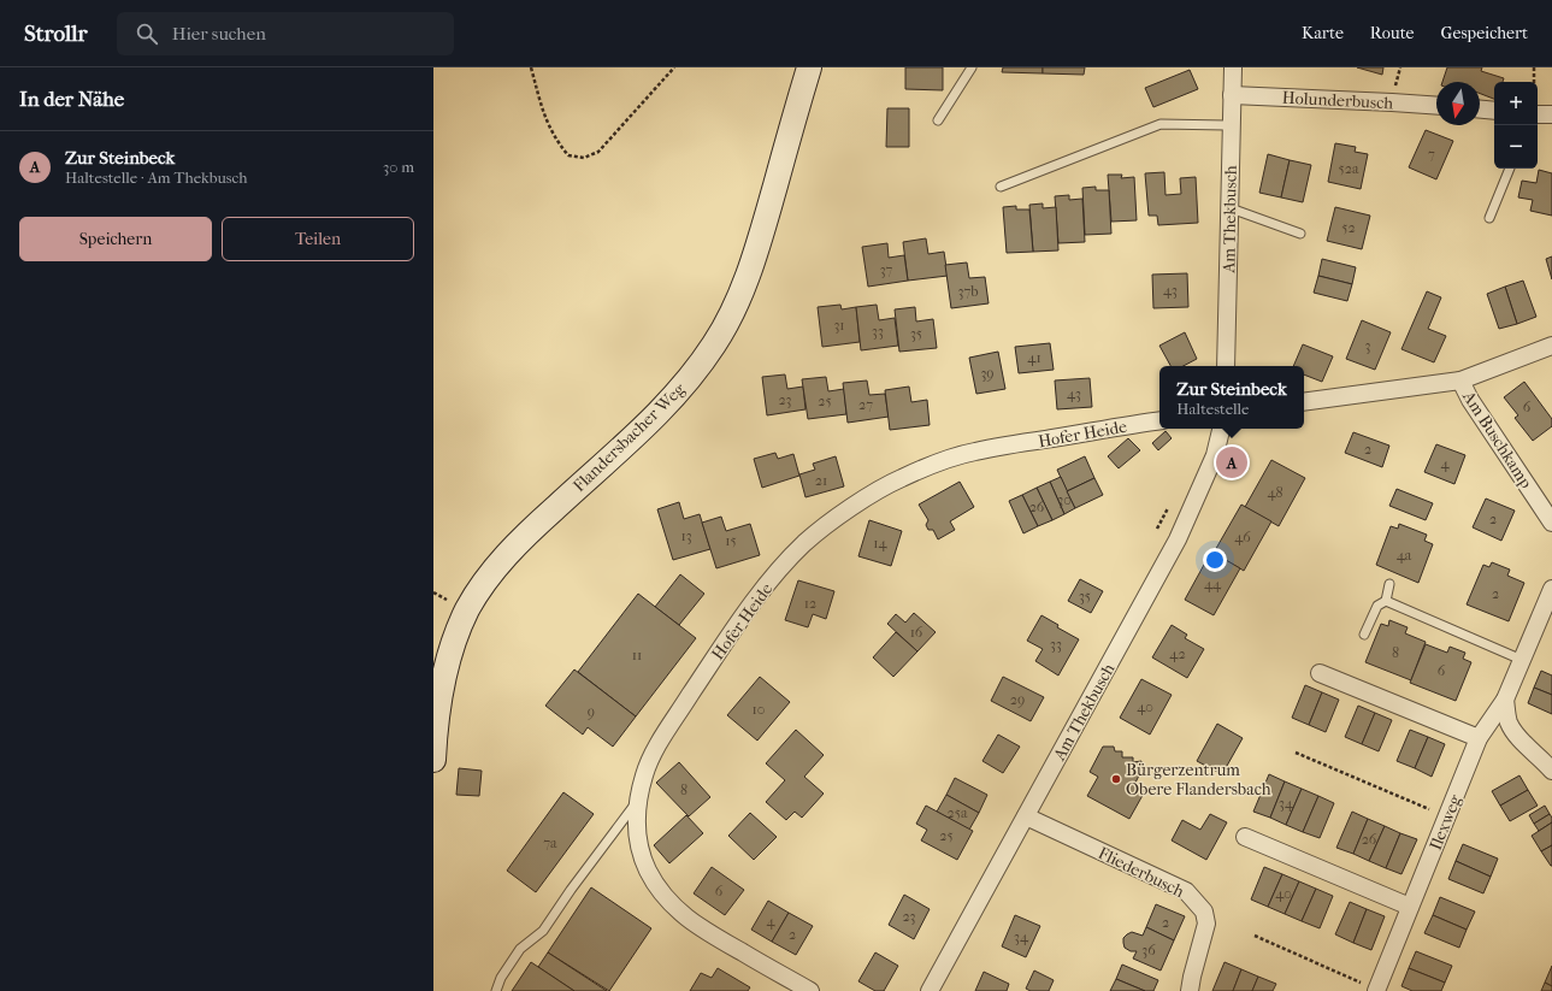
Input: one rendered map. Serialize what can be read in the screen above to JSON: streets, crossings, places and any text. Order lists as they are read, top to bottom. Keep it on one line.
{"streets":{"main road":["Flandersbacher Weg"],"street":["Holunderbusch","Am Thekbusch","Hofer Heide","Am Buschkamp","Ilexweg","Fliederbusch"]},"crossings":[["Holunderbusch","Am Thekbusch"],["Am Thekbusch","Fliederbusch"]],"places":["Bürgerzentrum Obere Flandersbach"],"house_numbers":["7","52a","52","37","43","37b","31","33","35","3","41","39","43","23","25","27","6","2","4","21","48","30","26","2","13","46","15","14","4a","44","2","35","12","16","33","8","42","11","6","29","40","10","9","8","34","25a","25","26","7a","6","40","23","4","2","2","34","36"],"north":"bottom","page":{"header":"Strollr","search":"Hier suchen","nav":["Karte","Route","Gespeichert"],"heading":"In der Nähe","map_buttons":["+","−"],"list":[{"mark":"A","name":"Zur Steinbeck","note":"Haltestelle · Am Thekbusch","value":"30 m"}],"buttons":["Speichern","Teilen"],"popup":["Zur Steinbeck","Haltestelle"],"pins":"A"}}
